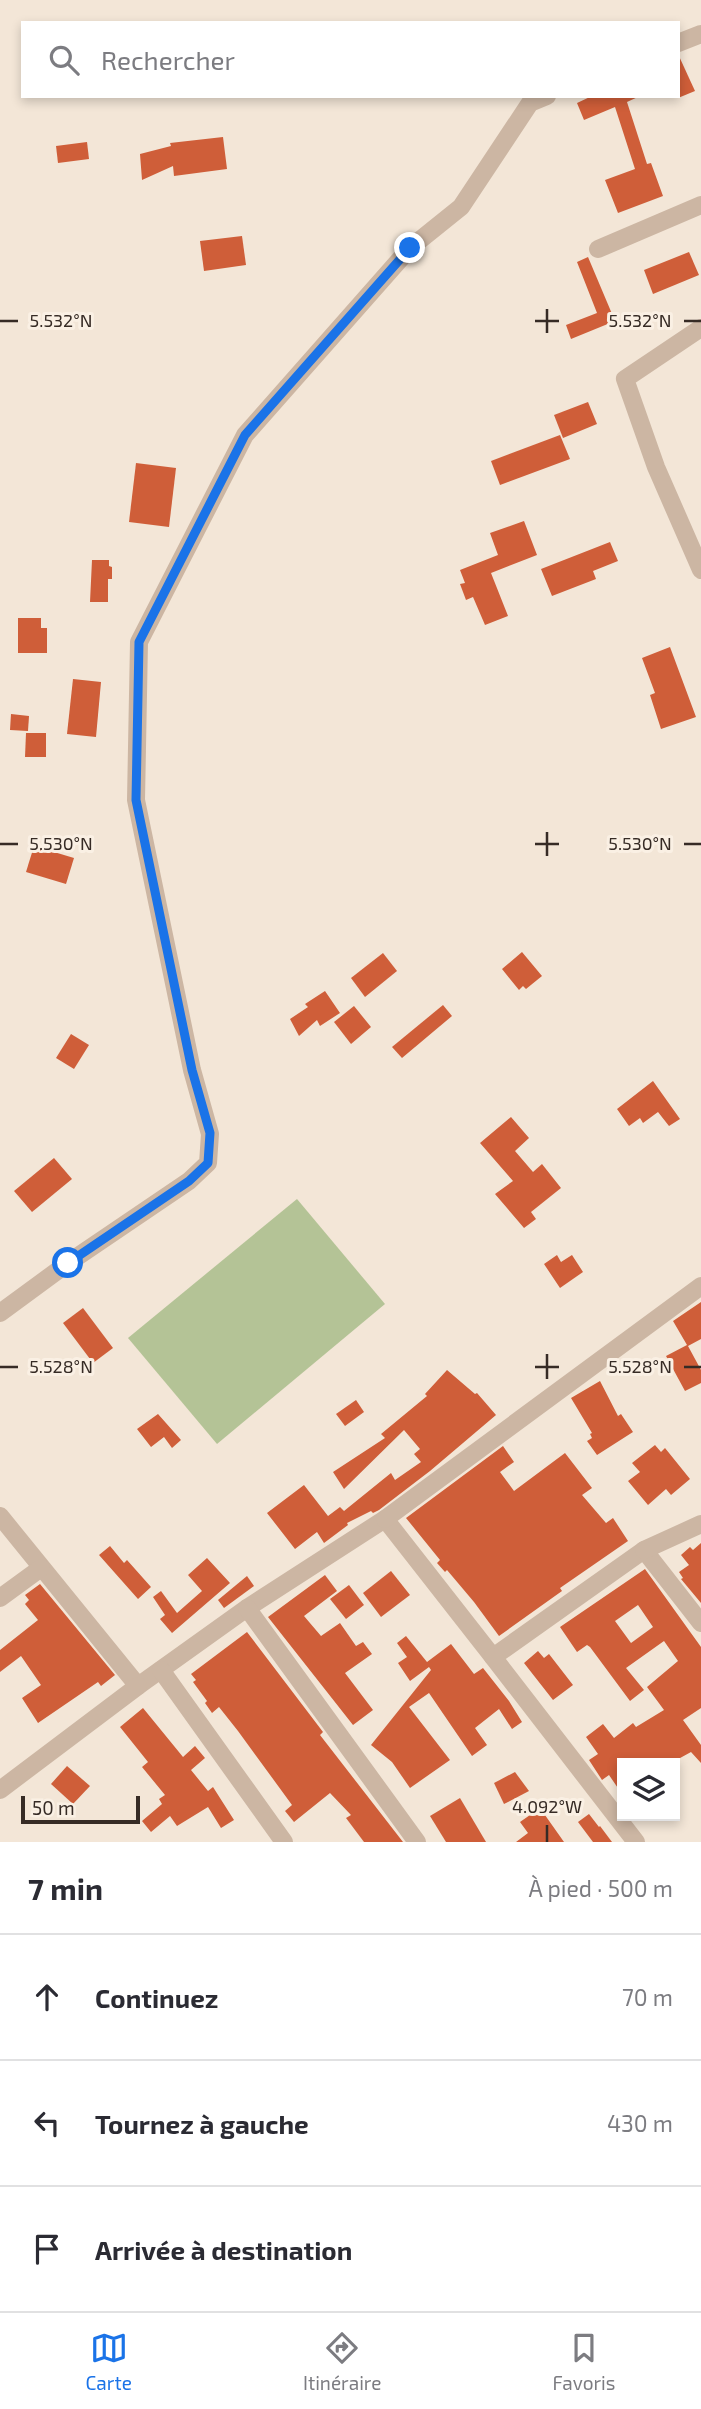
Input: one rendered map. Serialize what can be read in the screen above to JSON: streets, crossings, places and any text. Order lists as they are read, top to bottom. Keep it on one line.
{"scale_bar":"50 m","page":{"search":"Rechercher","scale":"50 m","heading":["7 min","À pied · 500 m"],"list":[["Continuez","70 m"],["Tournez à gauche","430 m"],"Arrivée à destination"],"nav":["Carte","Itinéraire","Favoris"]},"coordinates":["5.532°N","5.530°N","5.528°N","4.092°W"]}
